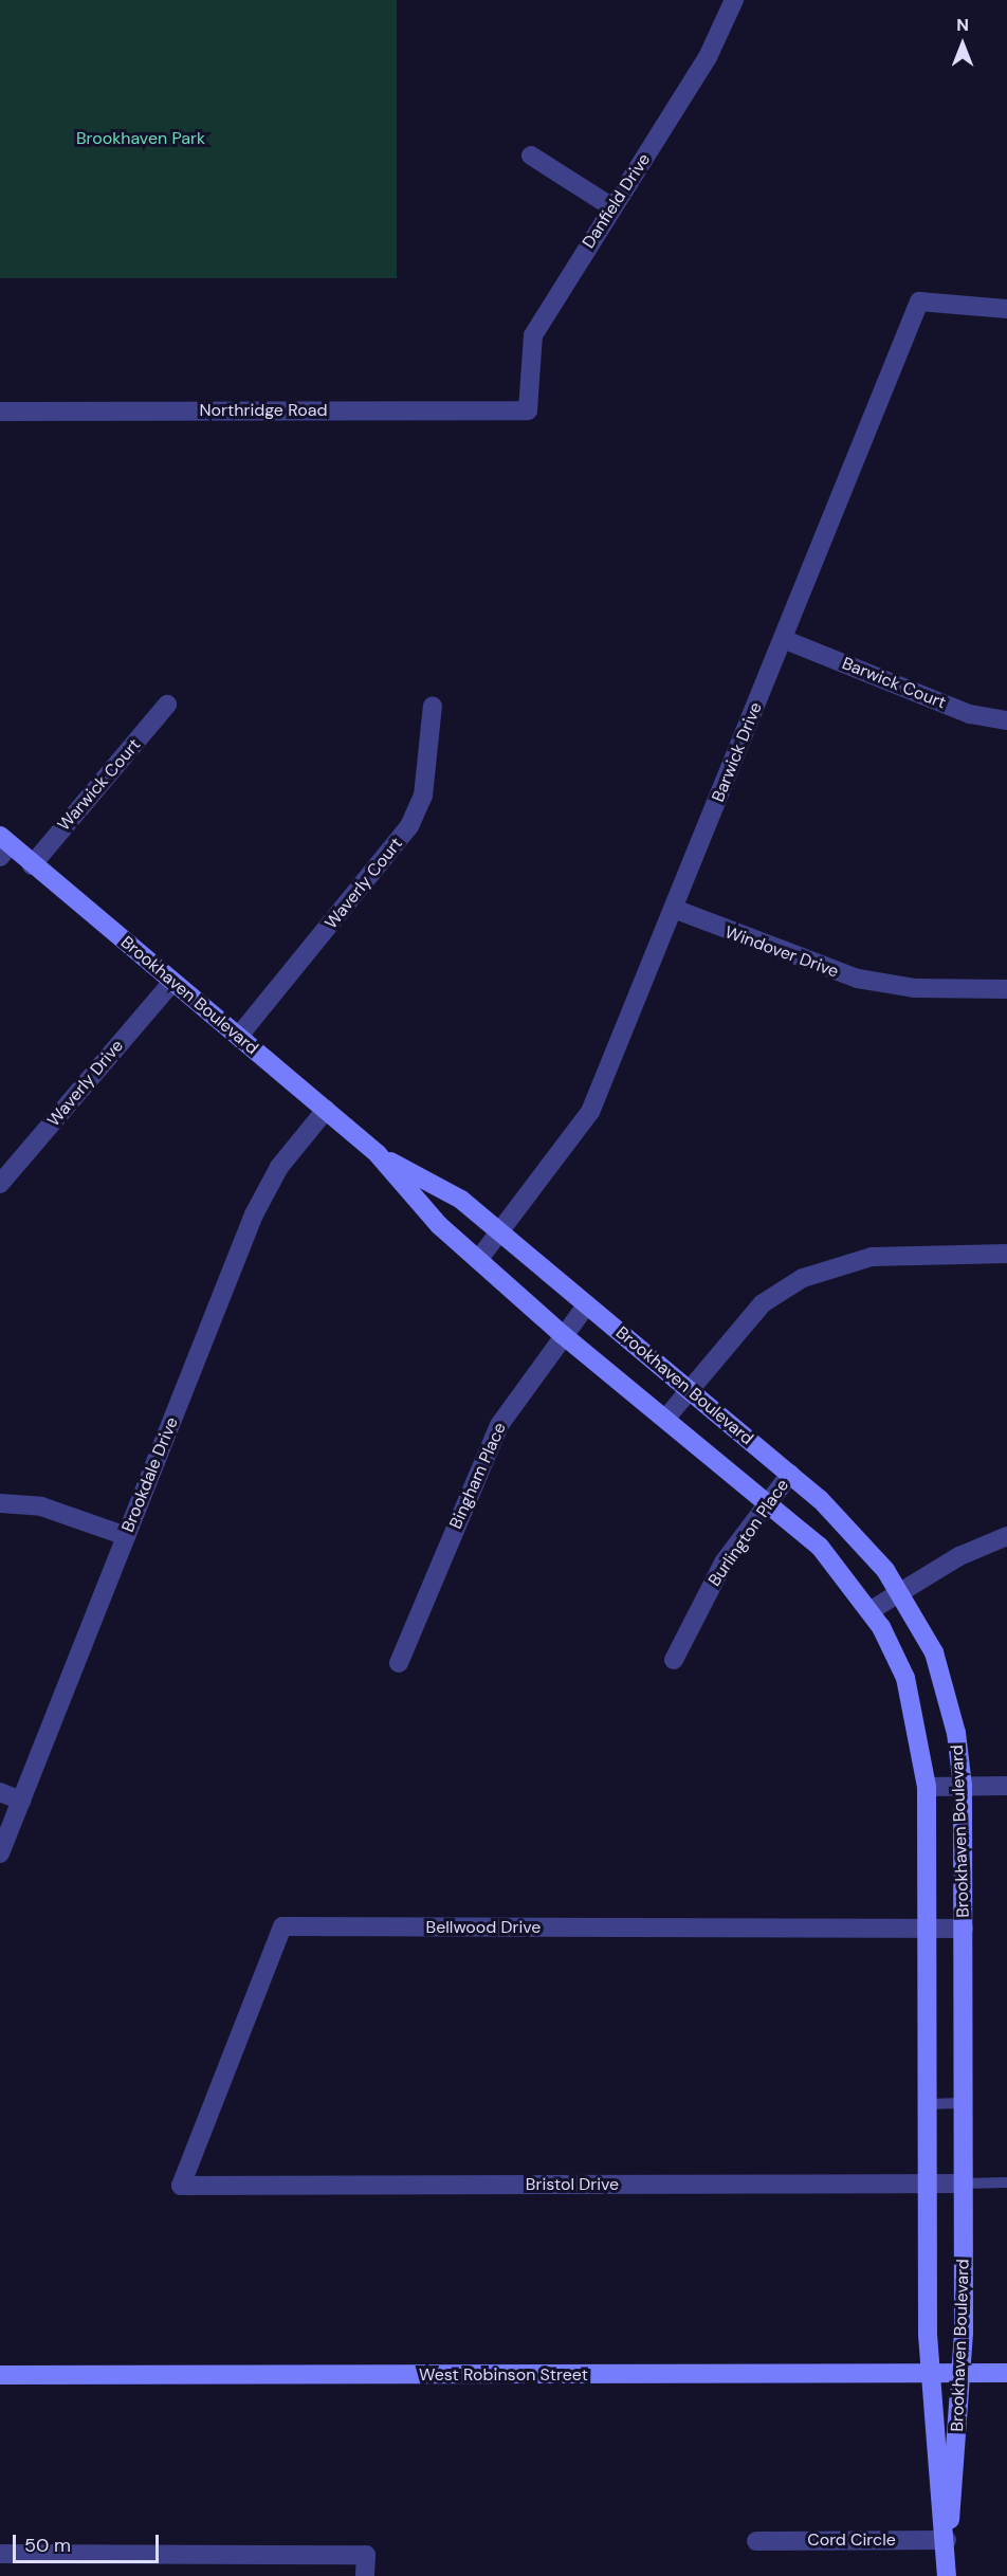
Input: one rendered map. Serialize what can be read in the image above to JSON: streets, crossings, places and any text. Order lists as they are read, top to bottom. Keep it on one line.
{"streets":{"street":["Danfield Drive","Northridge Road","Barwick Court","Barwick Drive","Warwick Court","Waverly Court","Windover Drive","Brookhaven Boulevard","Waverly Drive","Brookdale Drive","Bingham Place","Burlington Place","Bellwood Drive","Bristol Drive","West Robinson Street","Cord Circle"]},"crossings":[["Danfield Drive","Northridge Road"],["Barwick Court","Barwick Drive"],["Barwick Drive","Windover Drive"],["Barwick Drive","Brookhaven Boulevard"],["Warwick Court","Brookhaven Boulevard"],["Waverly Court","Brookhaven Boulevard"],["Brookhaven Boulevard","Waverly Drive"],["Brookhaven Boulevard","Brookdale Drive"],["Brookhaven Boulevard","Bingham Place"],["Brookhaven Boulevard","Burlington Place"],["Brookhaven Boulevard","Bellwood Drive"],["Brookhaven Boulevard","Bristol Drive"],["Brookhaven Boulevard","West Robinson Street"],["Brookhaven Boulevard","Cord Circle"],["Bellwood Drive","Bristol Drive"]],"parks":["Brookhaven Park"],"scale_bar":"50 m","north":"top"}
